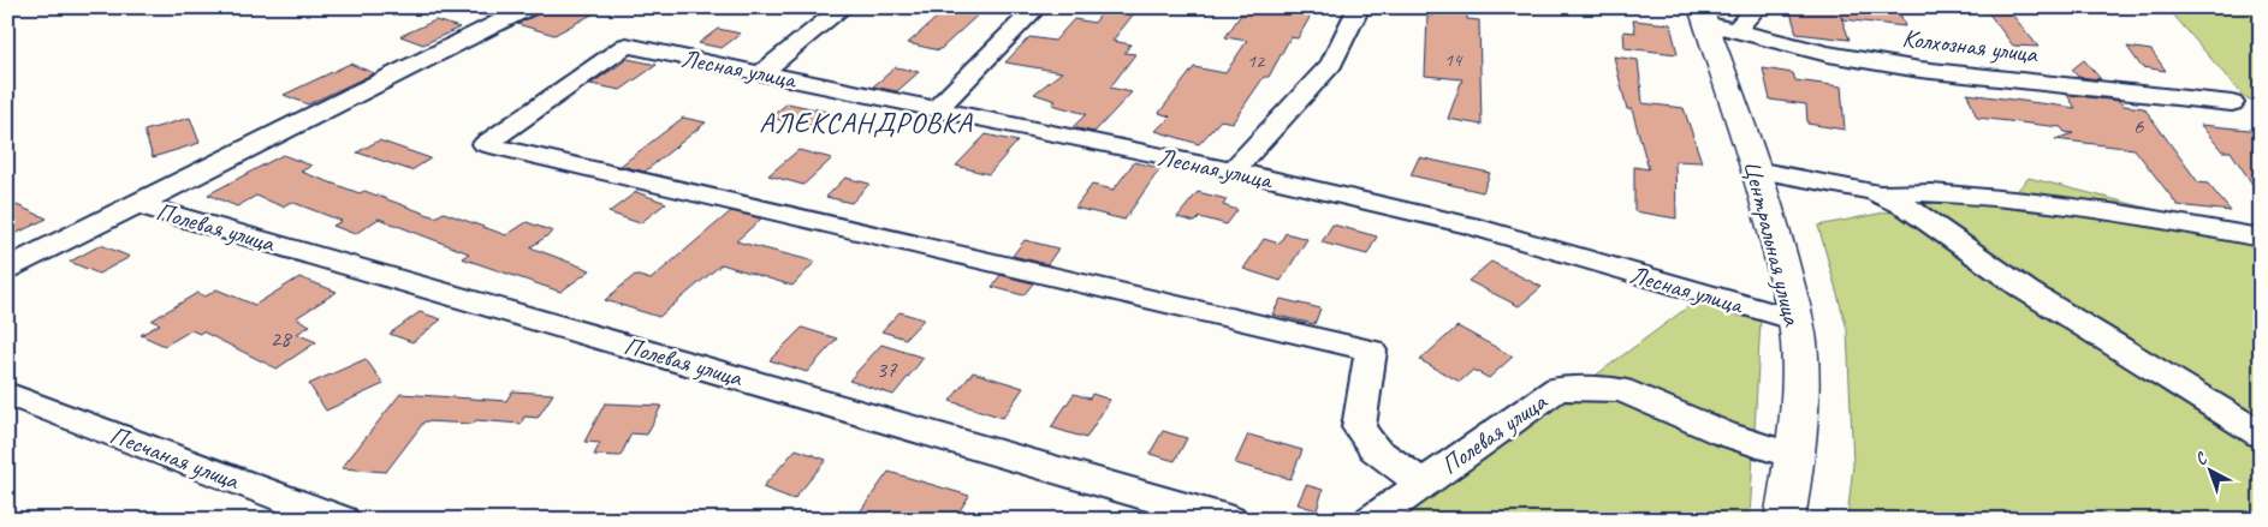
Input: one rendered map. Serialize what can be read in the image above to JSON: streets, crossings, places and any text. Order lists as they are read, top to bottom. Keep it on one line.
{"streets":{"main road":["Центральная улица"],"street":["Колхозная улица","Лесная улица","Полевая улица","Песчаная улица"]},"crossings":[["Колхозная улица","Центральная улица"],["Лесная улица","Полевая улица"],["Лесная улица","Центральная улица"],["Полевая улица","Центральная улица"]],"districts":["АЛЕКСАНДРОВКА"],"house_numbers":["14","12","6","28","37"],"north":"top left"}
